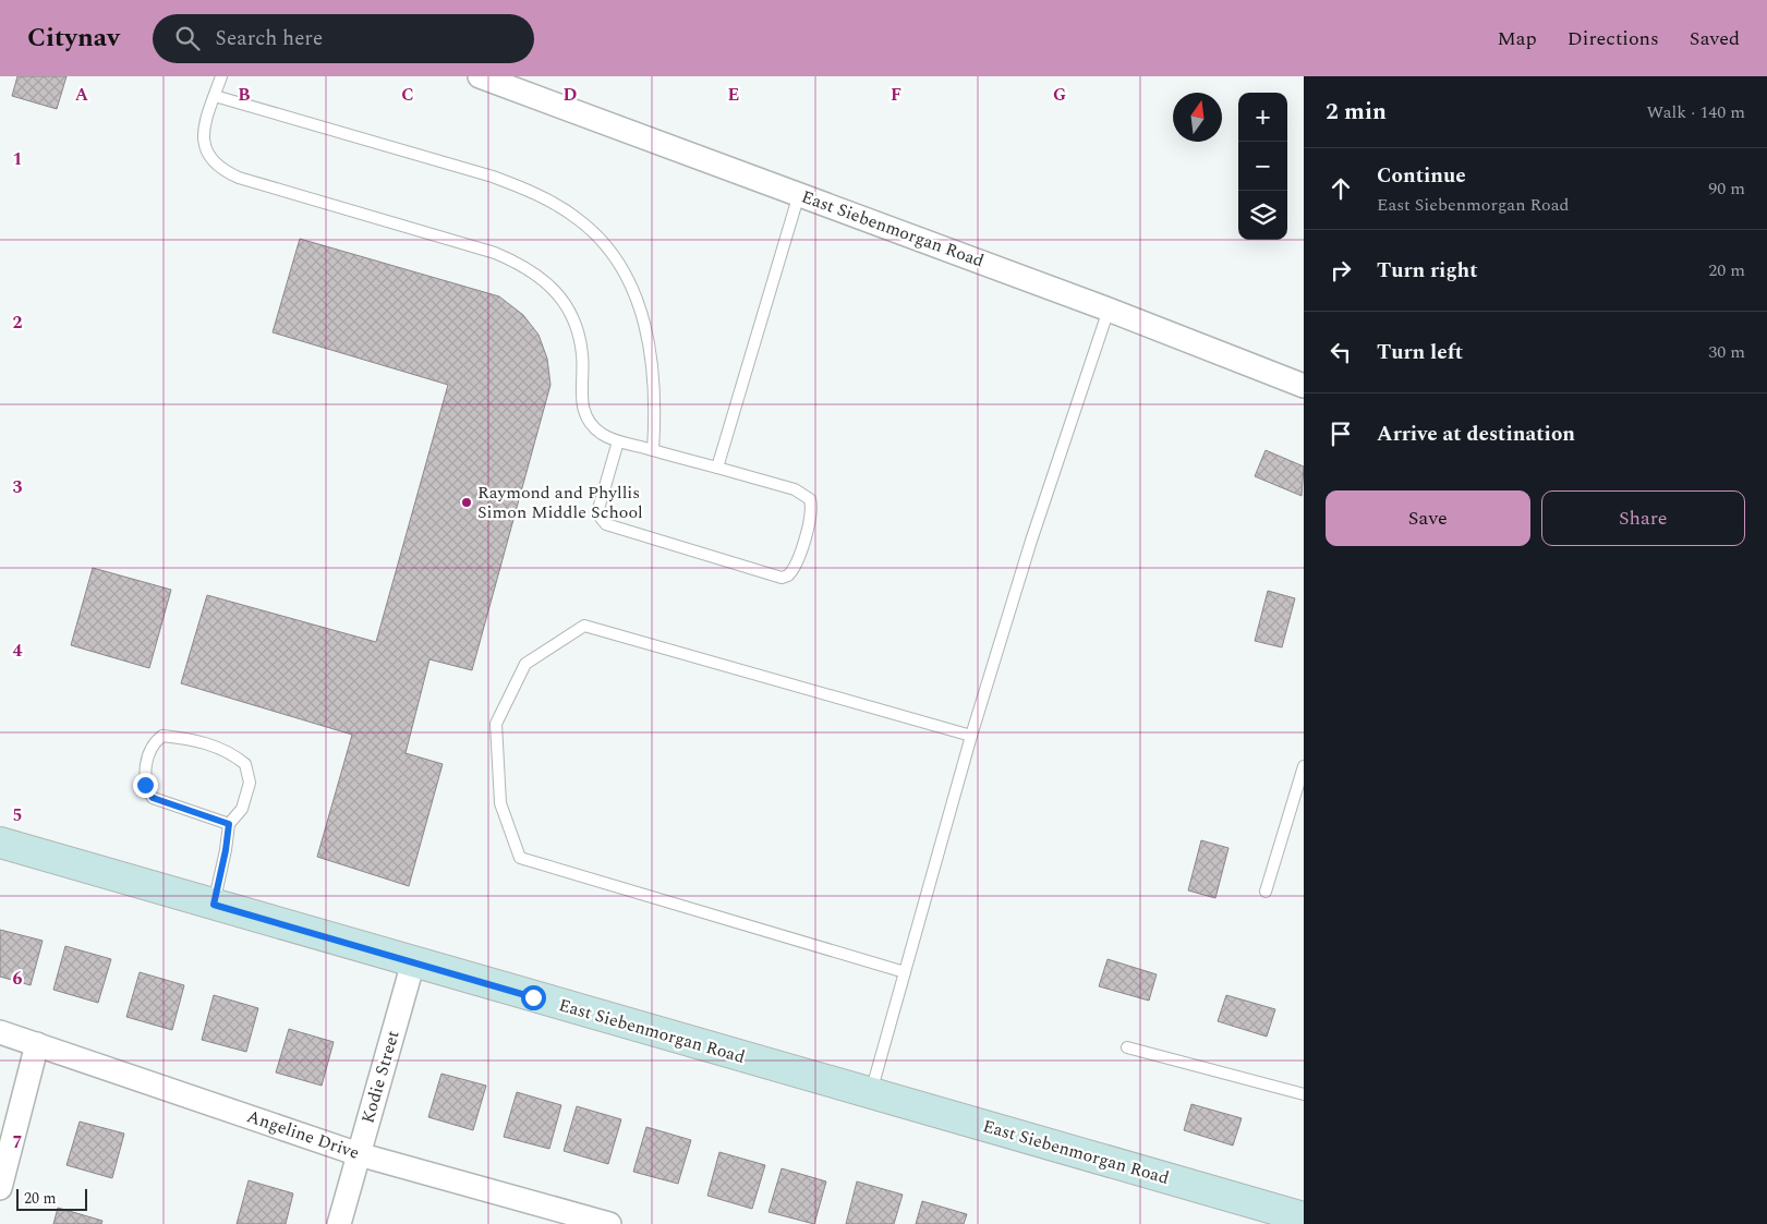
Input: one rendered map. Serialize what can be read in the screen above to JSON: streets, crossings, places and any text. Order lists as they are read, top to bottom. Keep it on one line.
{"streets":{"street":["East Siebenmorgan Road","Kodie Street","Angeline Drive"]},"crossings":[["East Siebenmorgan Road","Kodie Street"],["Kodie Street","Angeline Drive"]],"places":["Raymond and Phyllis Simon Middle School"],"scale_bar":"20 m","north":"top","page":{"header":"Citynav","search":"Search here","nav":["Map","Directions","Saved"],"heading":["2 min","Walk · 140 m"],"map_buttons":["+","−"],"list":[["Continue","East Siebenmorgan Road","90 m"],["Turn right","20 m"],["Turn left","30 m"],"Arrive at destination"],"buttons":["Save","Share"],"scale":"20 m"},"grid":{"columns":["A","B","C","D","E","F","G"],"rows":["1","2","3","4","5","6","7"]}}
